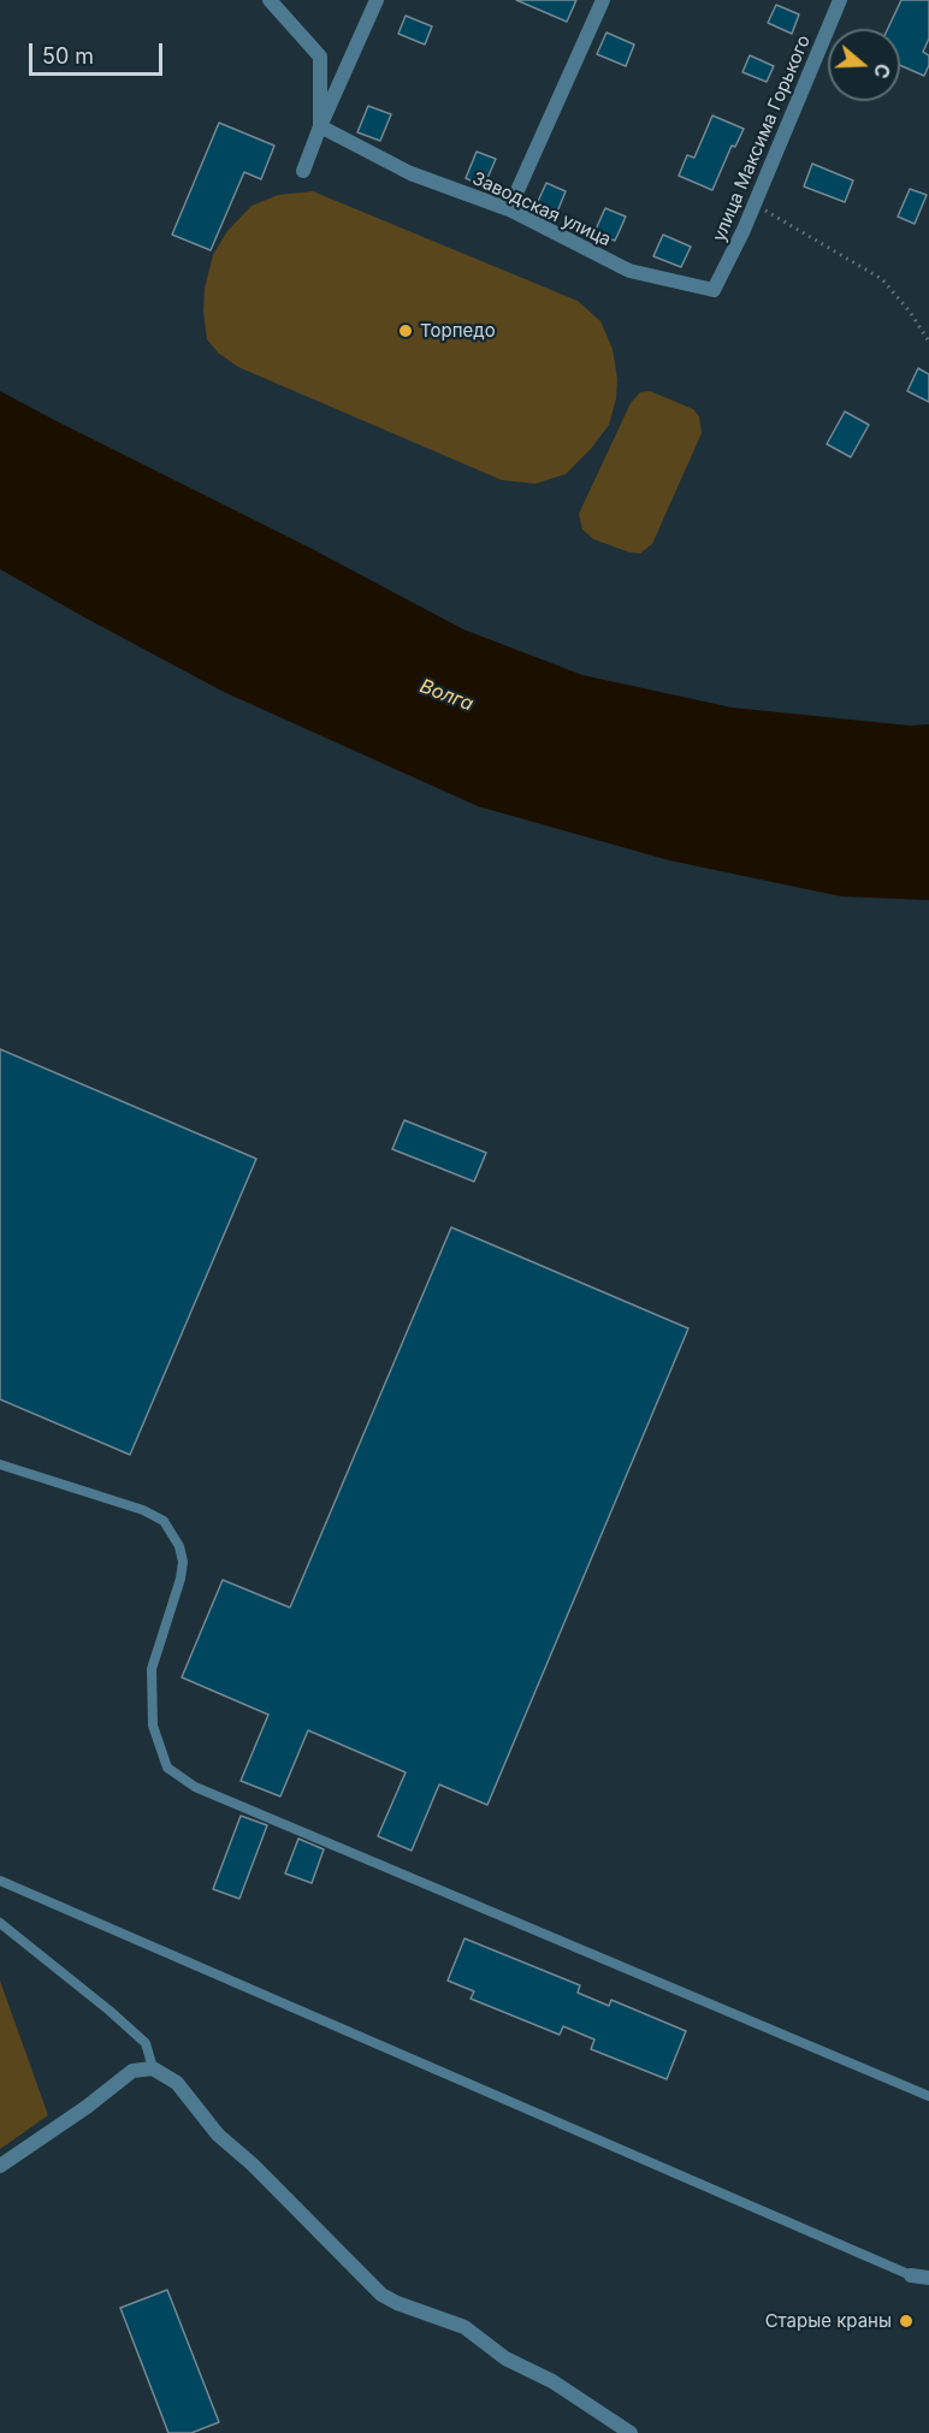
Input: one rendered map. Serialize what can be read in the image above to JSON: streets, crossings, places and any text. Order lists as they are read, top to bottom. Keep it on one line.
{"streets":{"street":["улица Максима Горького","Заводская улица"]},"crossings":[["улица Максима Горького","Заводская улица"]],"water":["Волга"],"places":["Торпедо","Старые краны"],"scale_bar":"50 m","north":"right"}
